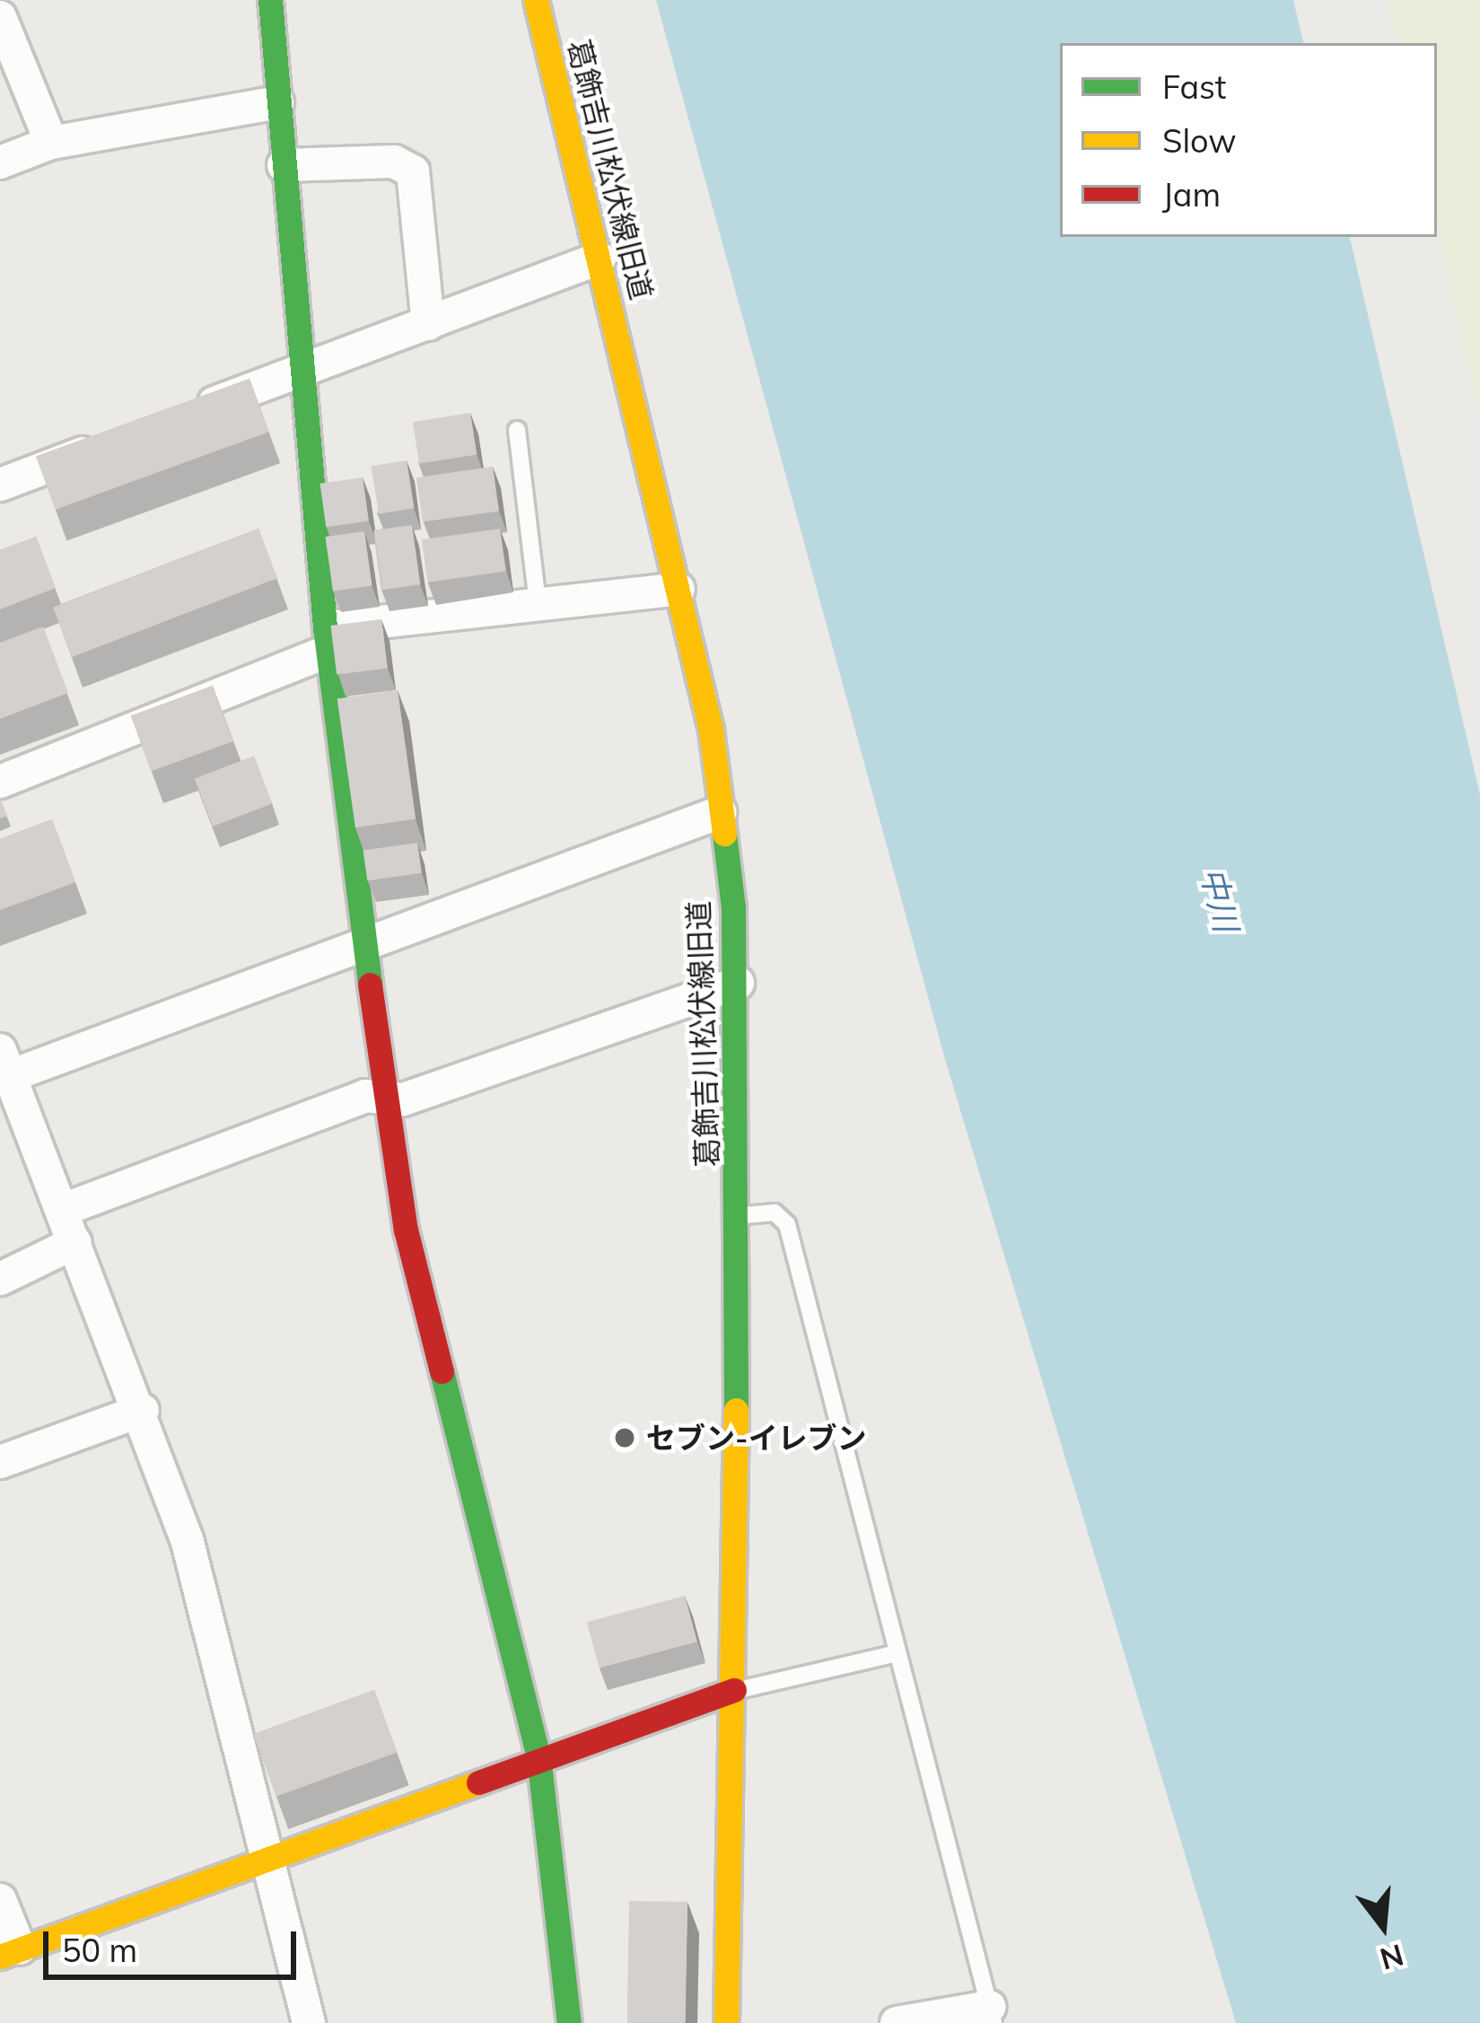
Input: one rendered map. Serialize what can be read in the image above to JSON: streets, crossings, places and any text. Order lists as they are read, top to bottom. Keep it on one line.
{"streets":{"street":["葛飾吉川松伏線旧道"]},"water":["中川"],"places":["セブン-イレブン"],"legend":["Fast","Slow","Jam"],"scale_bar":"50 m","north":"bottom"}
